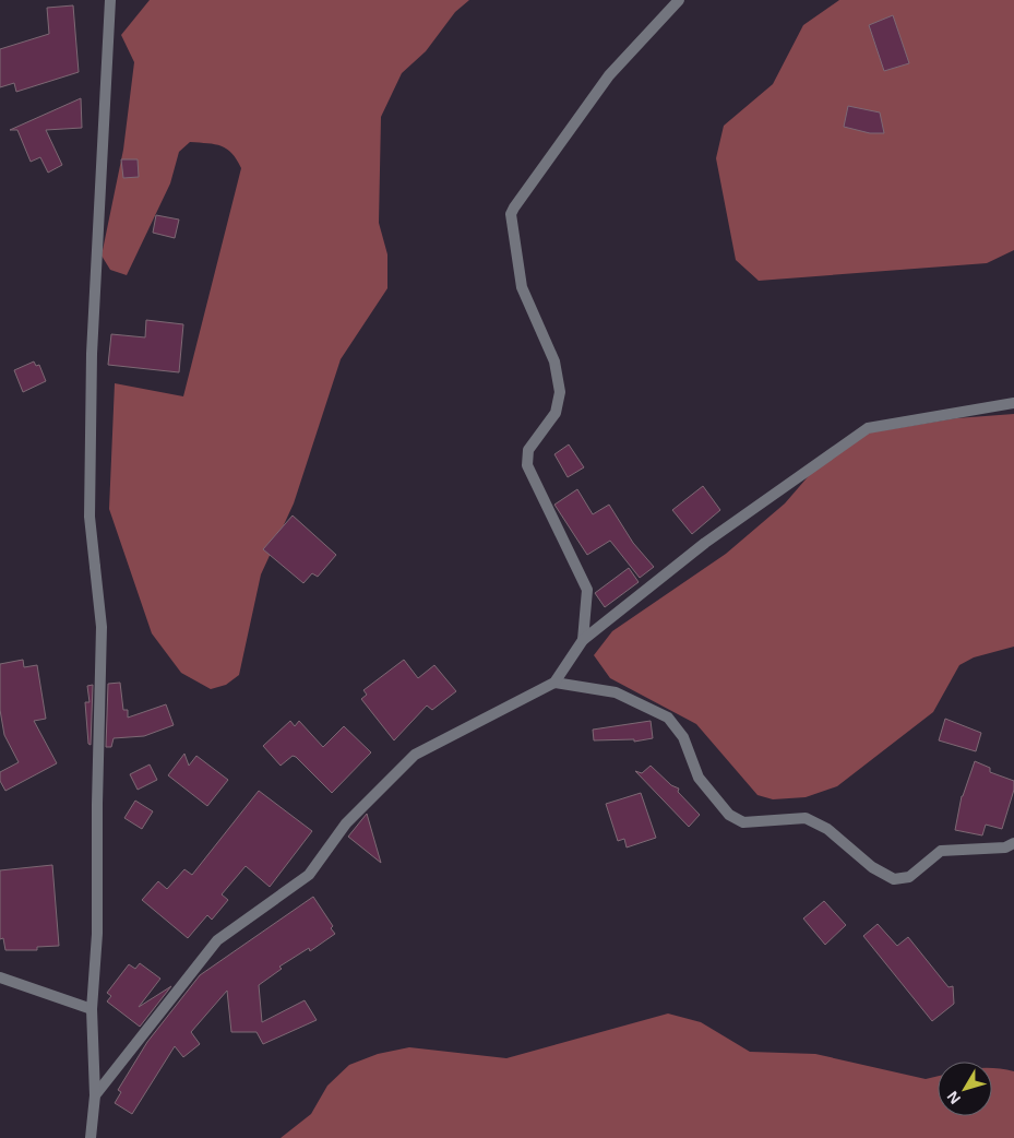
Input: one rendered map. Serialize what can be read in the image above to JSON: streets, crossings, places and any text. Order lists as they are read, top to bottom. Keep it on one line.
{"north":"bottom left"}
